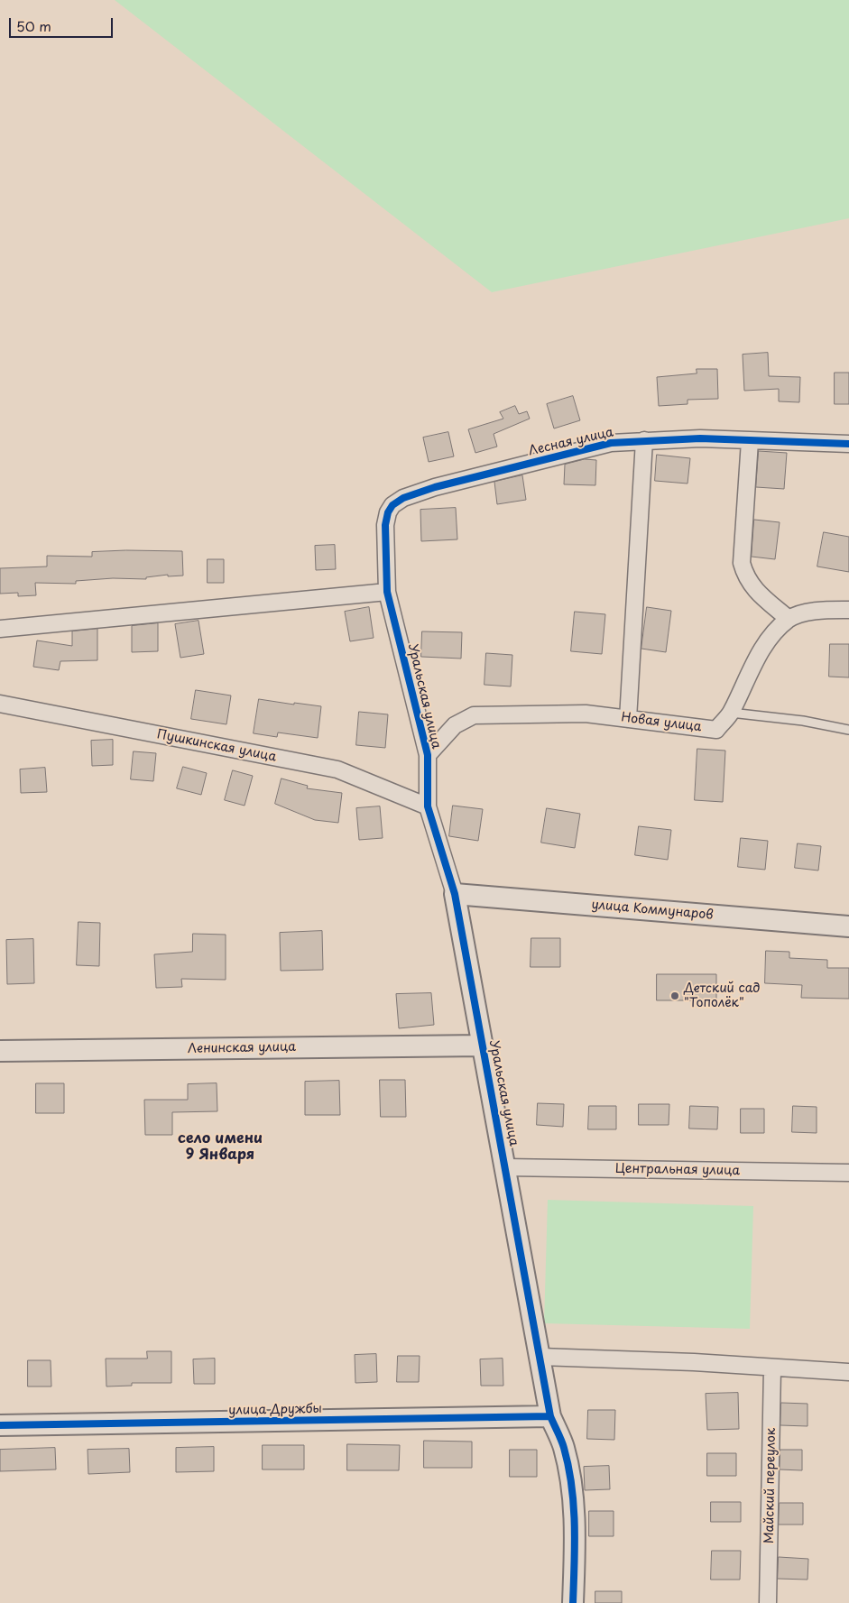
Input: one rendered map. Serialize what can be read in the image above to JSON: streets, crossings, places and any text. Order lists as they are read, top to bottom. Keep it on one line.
{"streets":{"street":["Лесная улица","Уральская улица","Новая улица","Пушкинская улица","улица Коммунаров","Ленинская улица","Центральная улица","улица Дружбы","Майский переулок"]},"crossings":[["Лесная улица","Уральская улица"],["Уральская улица","Новая улица"],["Уральская улица","Пушкинская улица"],["Уральская улица","улица Коммунаров"],["Уральская улица","Ленинская улица"],["Уральская улица","Центральная улица"],["Уральская улица","улица Дружбы"]],"districts":["село имени 9 Января"],"places":["Детский сад \"Тополёк\""],"scale_bar":"50 m"}
